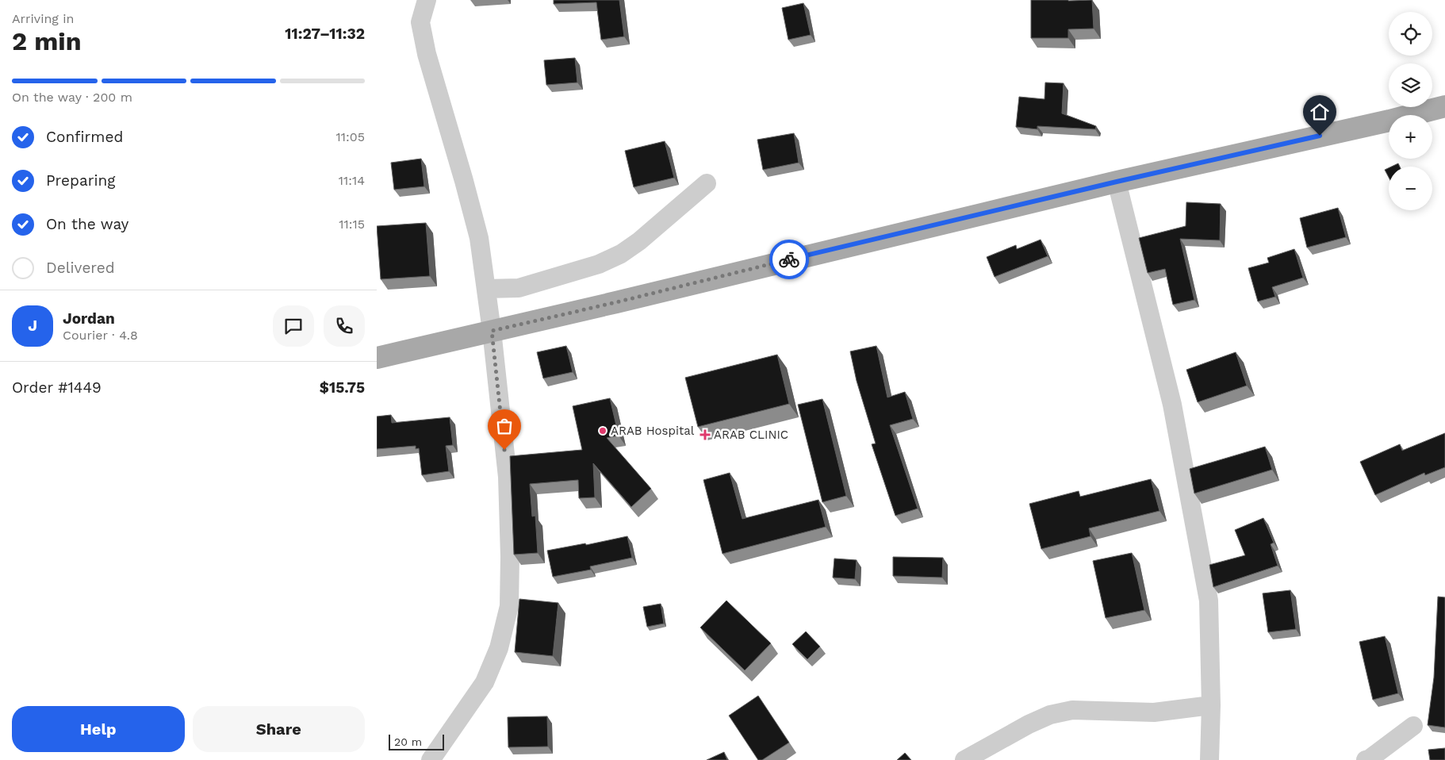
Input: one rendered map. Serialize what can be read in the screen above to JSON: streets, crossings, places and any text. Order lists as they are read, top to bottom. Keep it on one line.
{"places":{"other":["ARAB Hospital"],"health":["ARAB CLINIC"]},"scale_bar":"20 m","page":{"heading":["2 min","Arriving in","11:27–11:32"],"panel":["Jordan","Courier · 4.8","Order #1449","$15.75"],"map_buttons":["+","−"],"bar":"On the way · 200 m","list":[["Confirmed","11:05"],["Preparing","11:14"],["On the way","11:15"],"Delivered"],"round":"J","buttons":["Help","Share"],"scale":"20 m"}}
